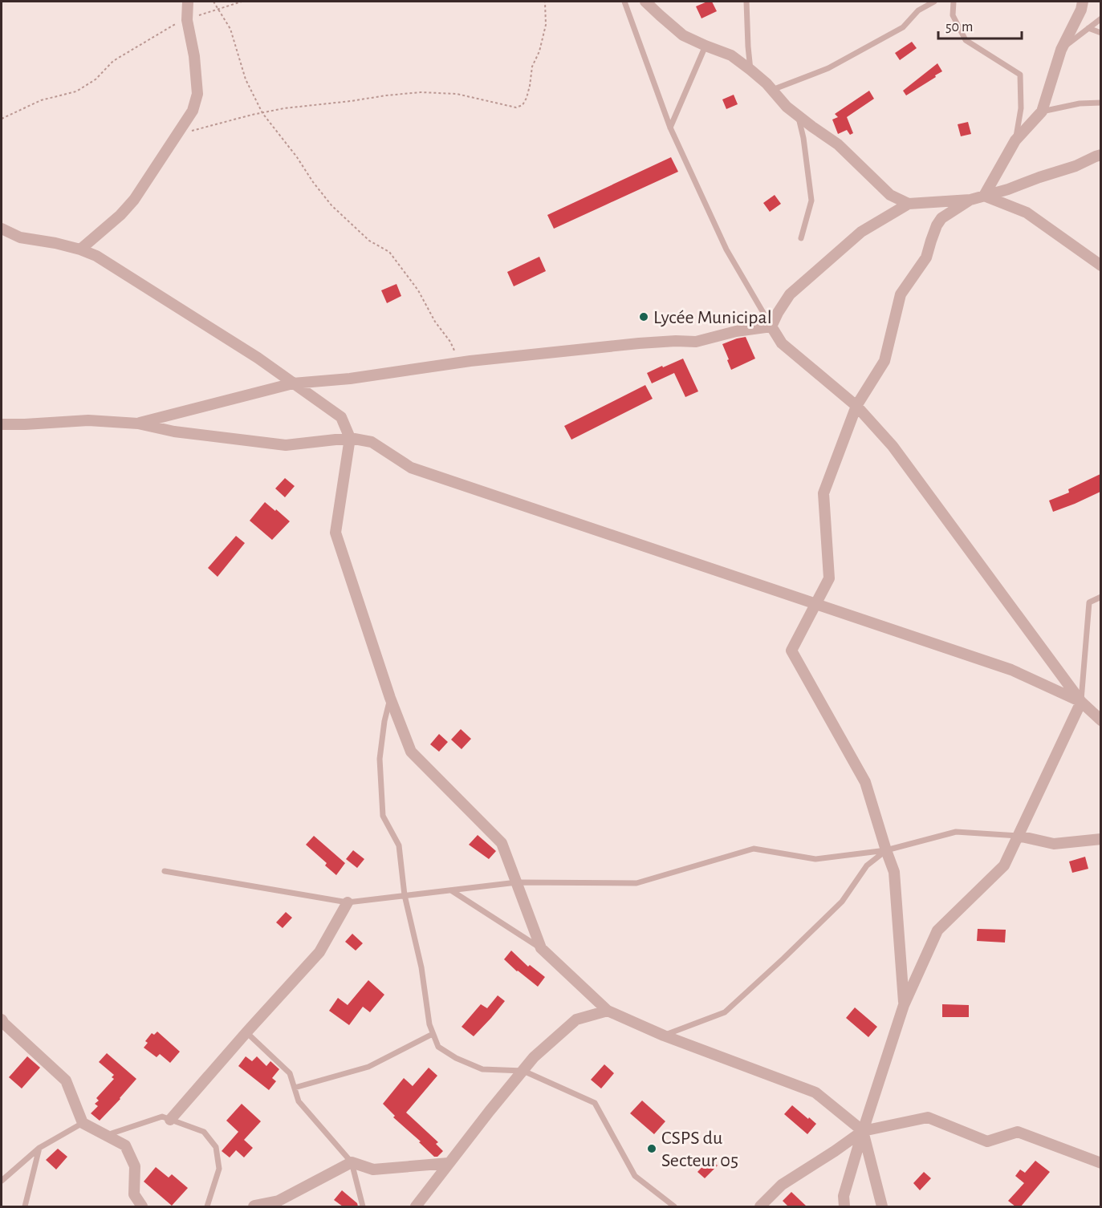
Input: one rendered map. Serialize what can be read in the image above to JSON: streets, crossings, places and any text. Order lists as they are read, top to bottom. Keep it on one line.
{"places":["Lycée Municipal","CSPS du Secteur 05"],"scale_bar":"50 m"}
